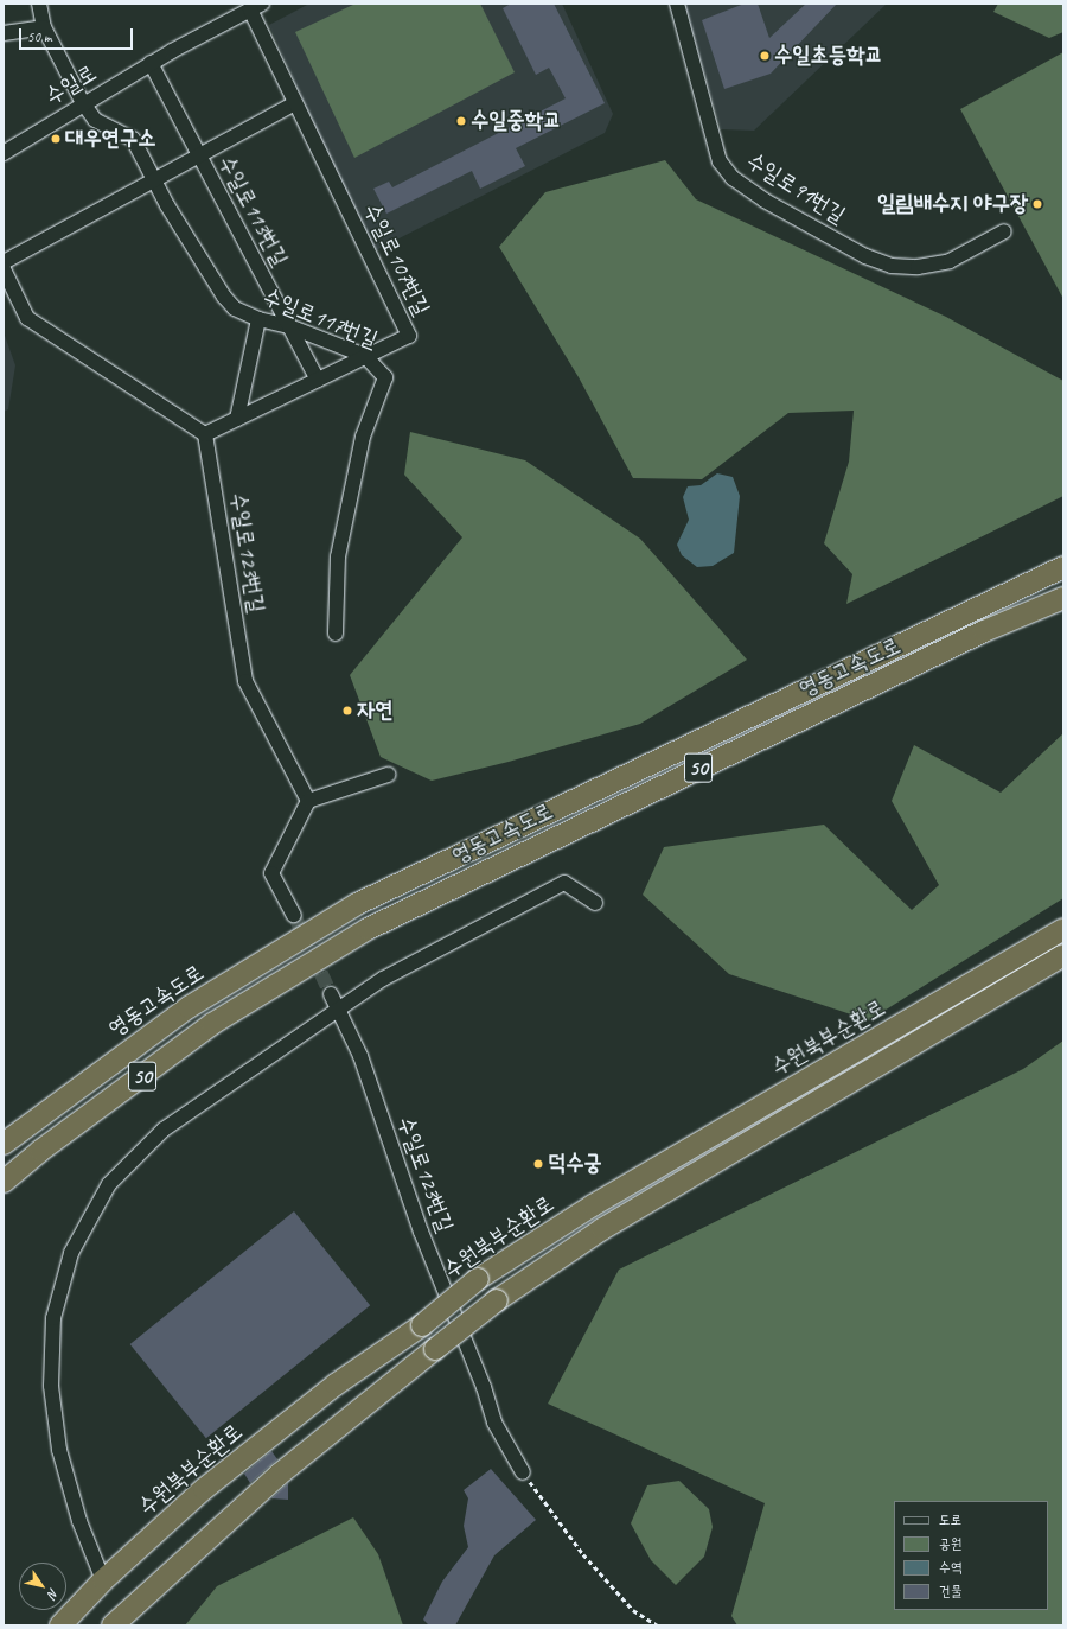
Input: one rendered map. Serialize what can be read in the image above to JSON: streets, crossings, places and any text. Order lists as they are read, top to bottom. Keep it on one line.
{"streets":{"highway":["영동고속도로","50","수원북부순환로"],"street":["수일로","수일로91번길","수일로113번길","수일로107번길","수일로117번길","수일로123번길"]},"crossings":[["수일로","수일로113번길"],["수일로","수일로107번길"],["수일로","수일로117번길"],["수일로113번길","수일로107번길"],["수일로113번길","수일로117번길"],["수일로107번길","수일로117번길"],["수일로107번길","수일로123번길"]],"places":["수일초등학교","수일중학교","대우연구소","일림배수지 야구장","자연","덕수궁"],"legend":["도로","공원","수역","건물"],"scale_bar":"50 m","north":"bottom right"}
